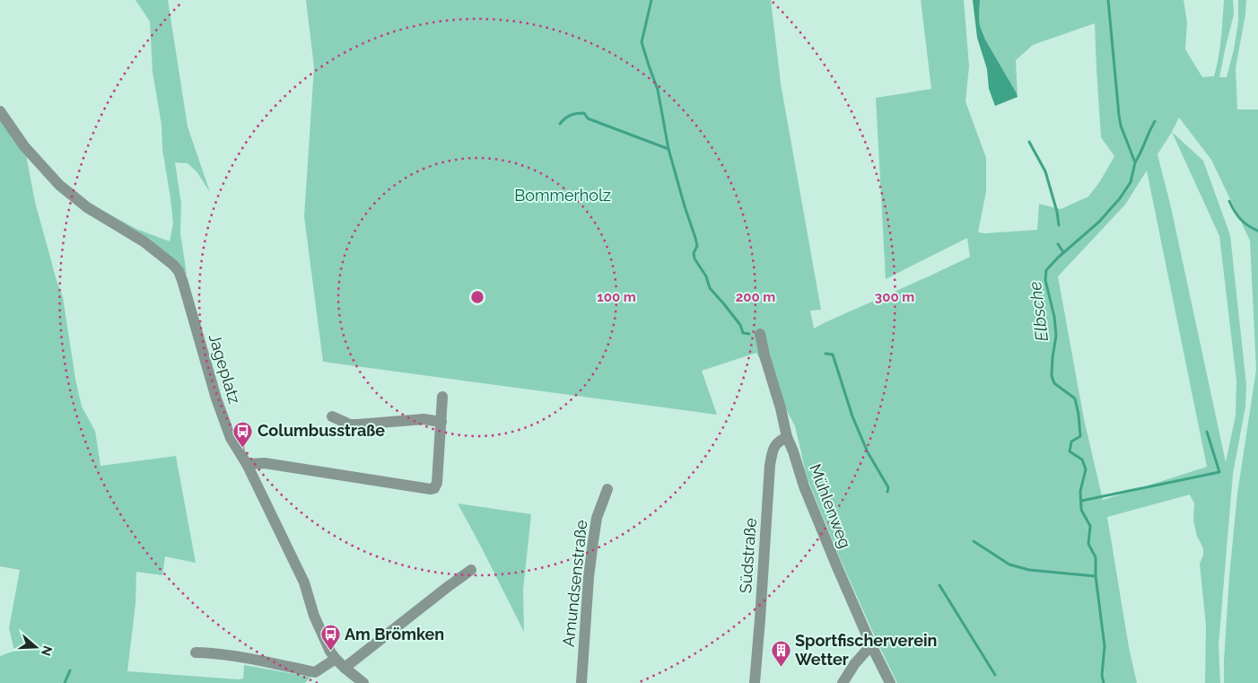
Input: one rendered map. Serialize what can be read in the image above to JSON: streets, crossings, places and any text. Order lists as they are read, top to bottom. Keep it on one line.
{"streets":{"street":["Jageplatz","Mühlenweg","Südstraße","Amundsenstraße"]},"crossings":[["Mühlenweg","Südstraße"]],"water":["Elbsche"],"parks":["Bommerholz"],"places":{"bus stop":["Columbusstraße","Am Brömken"],"building":["Sportfischerverein Wetter"]},"north":"right","rings":["100 m","200 m","300 m"]}
